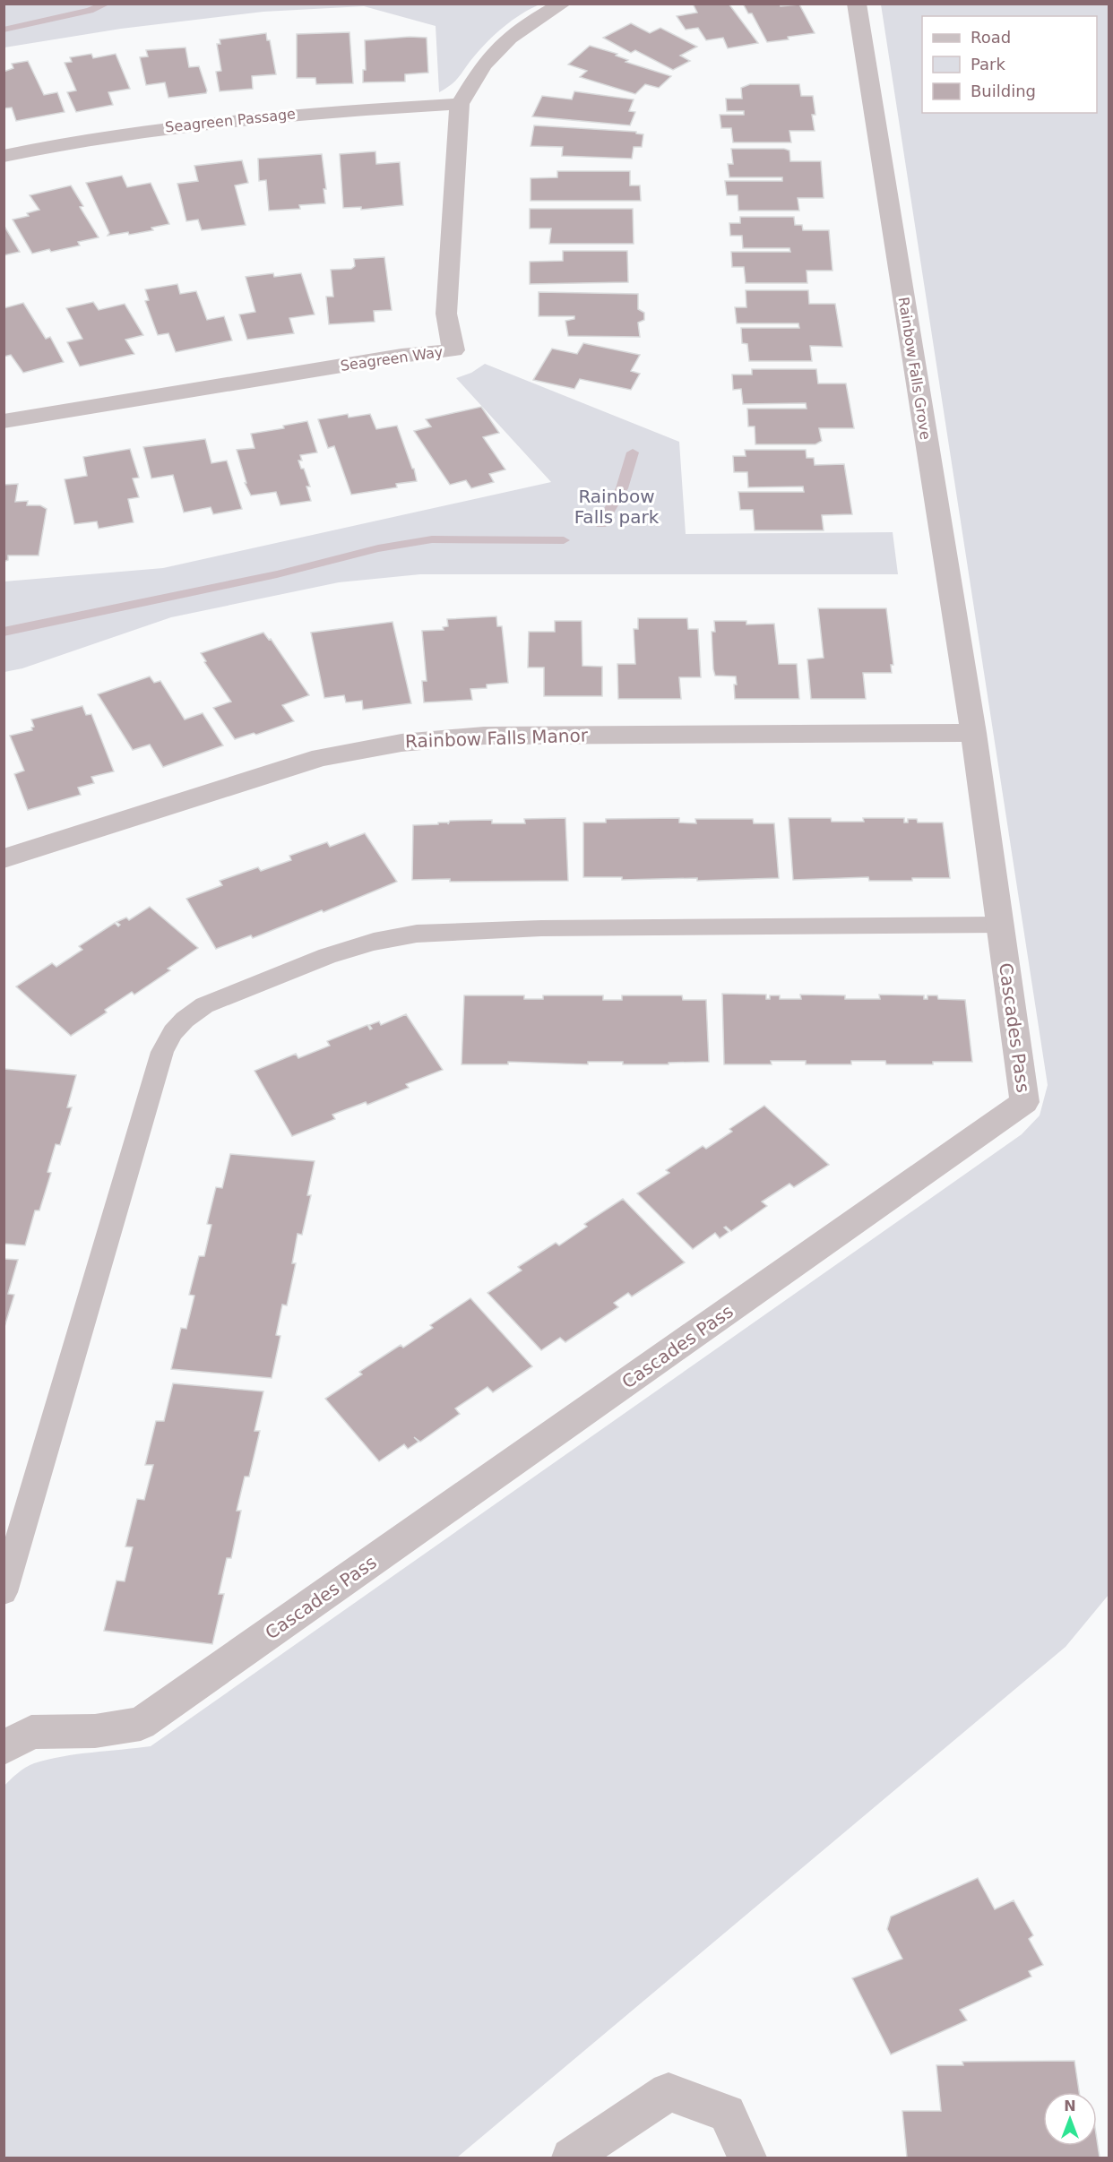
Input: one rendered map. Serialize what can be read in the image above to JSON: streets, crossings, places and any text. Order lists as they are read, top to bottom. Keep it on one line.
{"streets":{"street":["Seagreen Passage","Seagreen Way","Rainbow Falls Grove","Rainbow Falls Manor","Cascades Pass"]},"crossings":[["Seagreen Passage","Seagreen Way"],["Rainbow Falls Grove","Rainbow Falls Manor"],["Rainbow Falls Grove","Cascades Pass"],["Rainbow Falls Manor","Cascades Pass"]],"parks":["Rainbow Falls park"],"legend":["Road","Park","Building"],"north":"top"}
